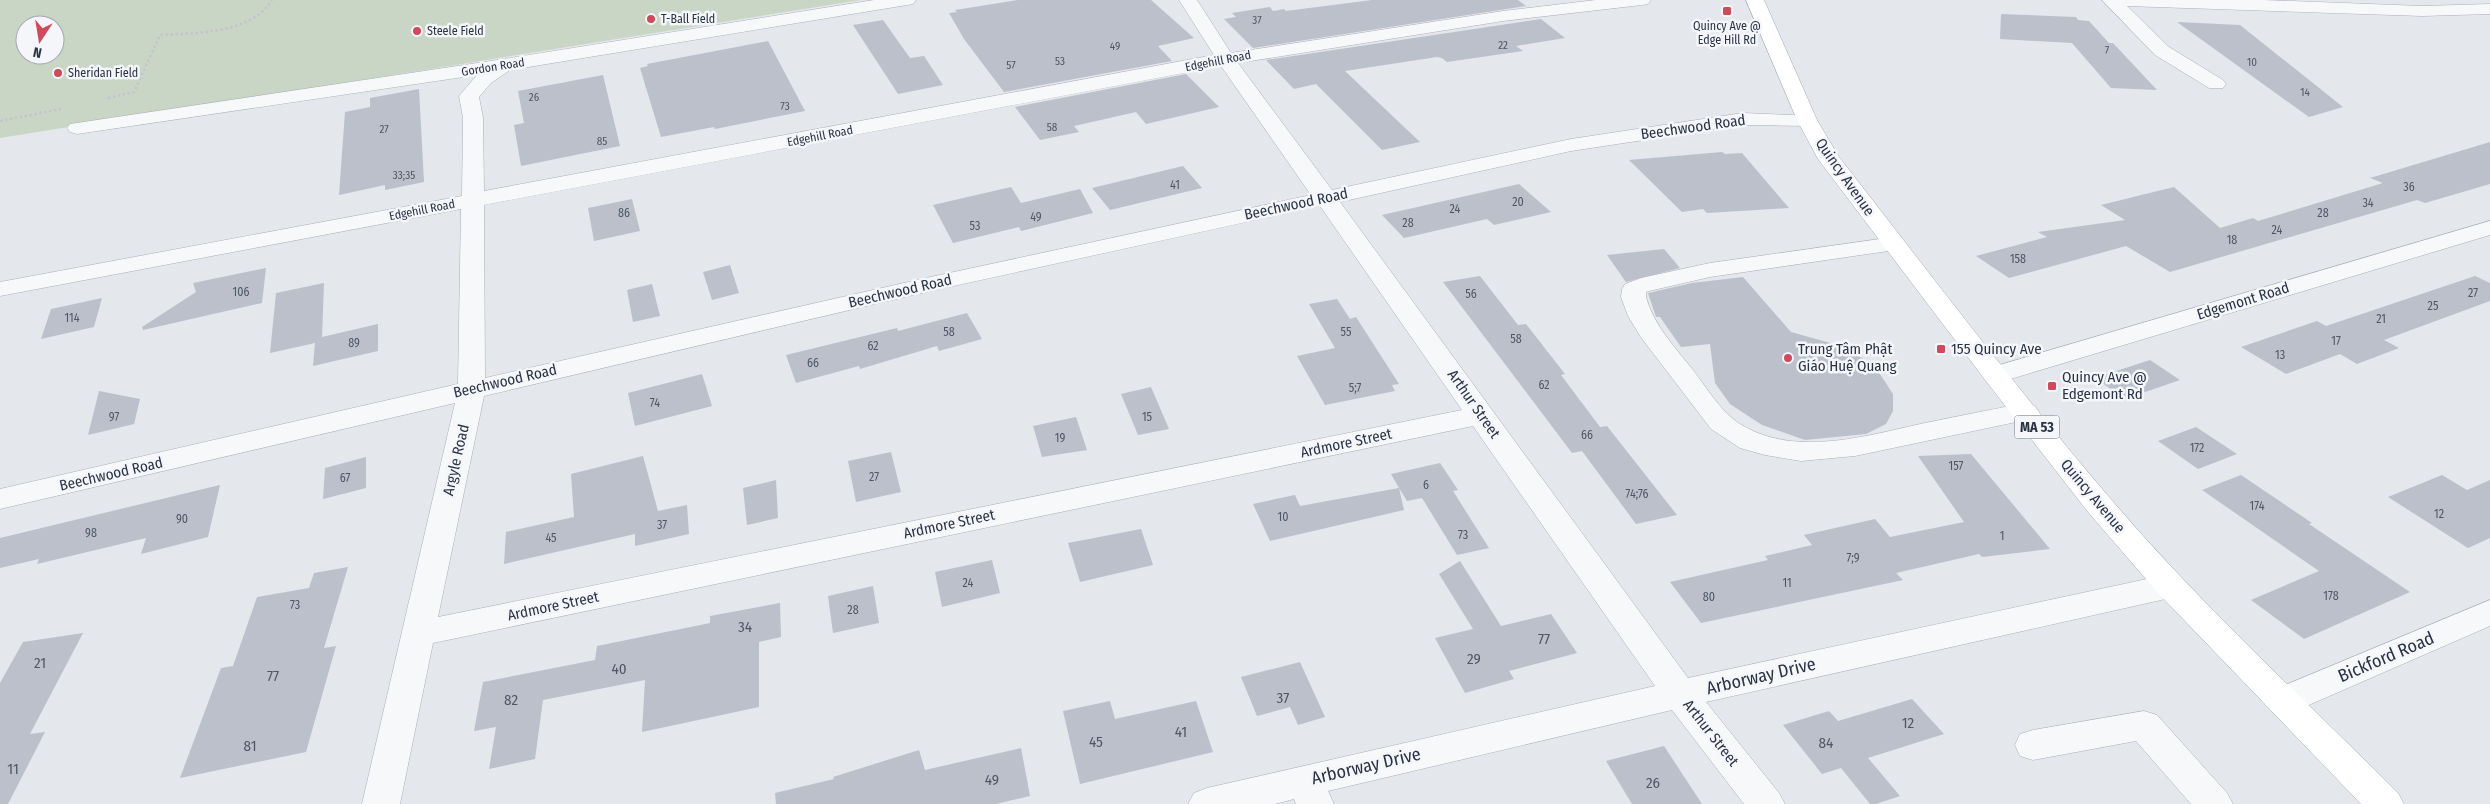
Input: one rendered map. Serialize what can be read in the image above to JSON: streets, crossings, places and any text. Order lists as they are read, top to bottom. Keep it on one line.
{"streets":{"main road":["Quincy Avenue","MA 53"],"street":["Edgehill Road","Gordon Road","Beechwood Road","Edgemont Road","Arthur Street","Ardmore Street","Argyle Road","Bickford Road","Arborway Drive"]},"crossings":[["Edgehill Road","Arthur Street"],["Edgehill Road","Argyle Road"],["Gordon Road","Argyle Road"],["Beechwood Road","Quincy Avenue"],["Beechwood Road","Arthur Street"],["Beechwood Road","Argyle Road"],["Quincy Avenue","Edgemont Road"],["Quincy Avenue","Bickford Road"],["Quincy Avenue","Arborway Drive"],["Arthur Street","Ardmore Street"],["Arthur Street","Arborway Drive"],["Ardmore Street","Argyle Road"]],"places":{"transit":["Quincy Ave @ Edge Hill Rd","155 Quincy Ave","Quincy Ave @ Edgemont Rd"],"other":["T-Ball Field","Steele Field","Sheridan Field","Trung Tâm Phật Giáo Huệ Quang"]},"house_numbers":["37","22","49","7","53","10","57","14","26","73","58","27","85","33;35","41","36","20","34","24","86","28","49","28","53","24","18","158","106","27","56","25","114","21","58","55","58","17","89","62","13","66","62","5;7","74","97","15","66","19","172","157","27","67","6","74;76","174","12","10","90","37","98","73","1","45","7;9","24","11","178","80","73","28","34","77","29","21","40","77","37","82","12","41","45","84","81","11","49","26"],"north":"bottom"}
